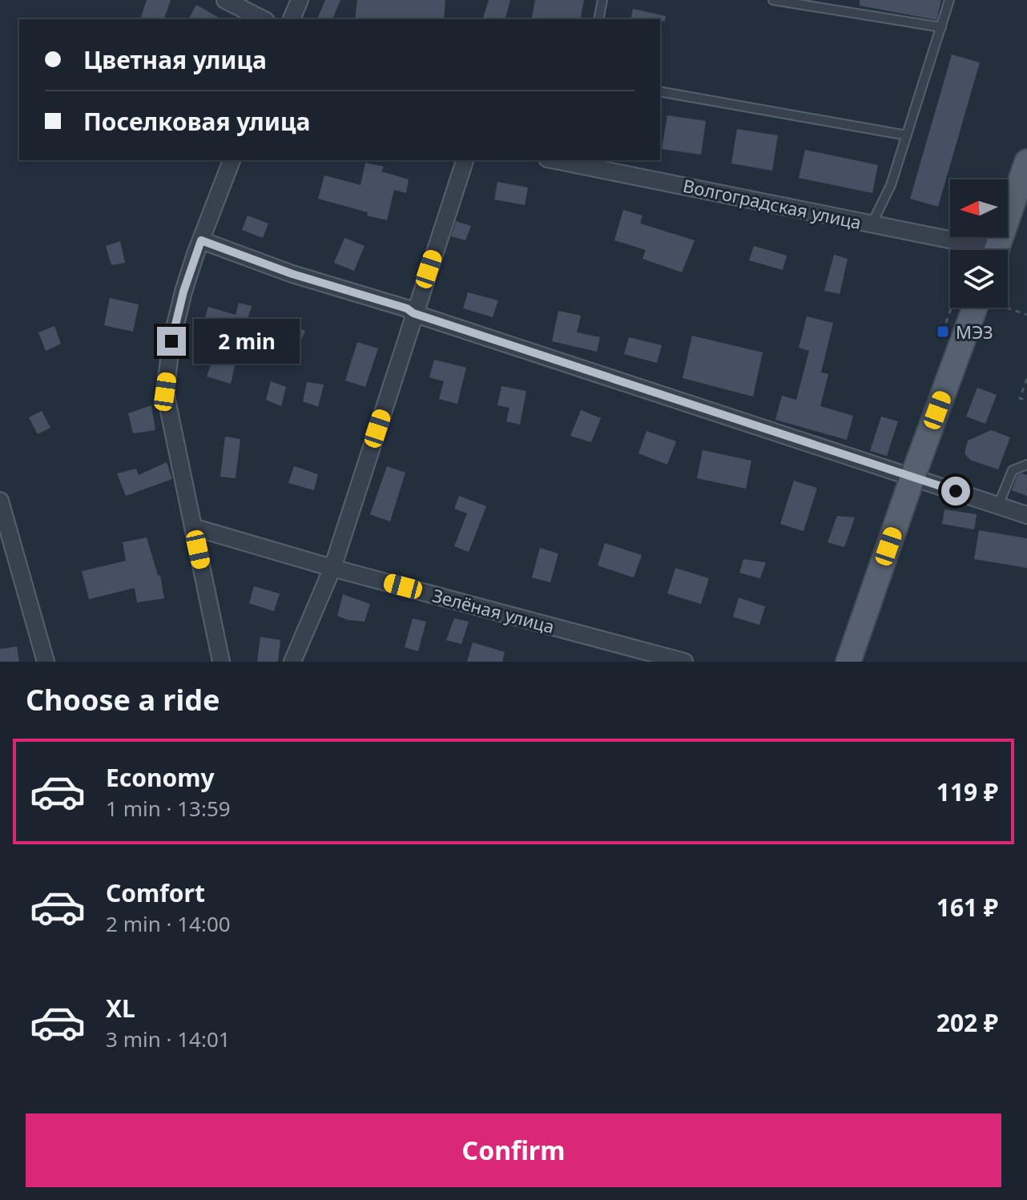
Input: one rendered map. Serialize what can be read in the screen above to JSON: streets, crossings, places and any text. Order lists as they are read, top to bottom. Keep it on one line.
{"streets":{"street":["Волгоградская улица","Зелёная улица"]},"places":{"transit":["МЭЗ"]},"north":"left","page":{"banner":["Цветная улица","Поселковая улица"],"bubble":"2 min","heading":"Choose a ride","list":[{"name":"Economy","note":"1 min · 13:59","value":"119 ₽"},{"name":"Comfort","note":"2 min · 14:00","value":"161 ₽"},{"name":"XL","note":"3 min · 14:01","value":"202 ₽"}],"buttons":"Confirm"}}
